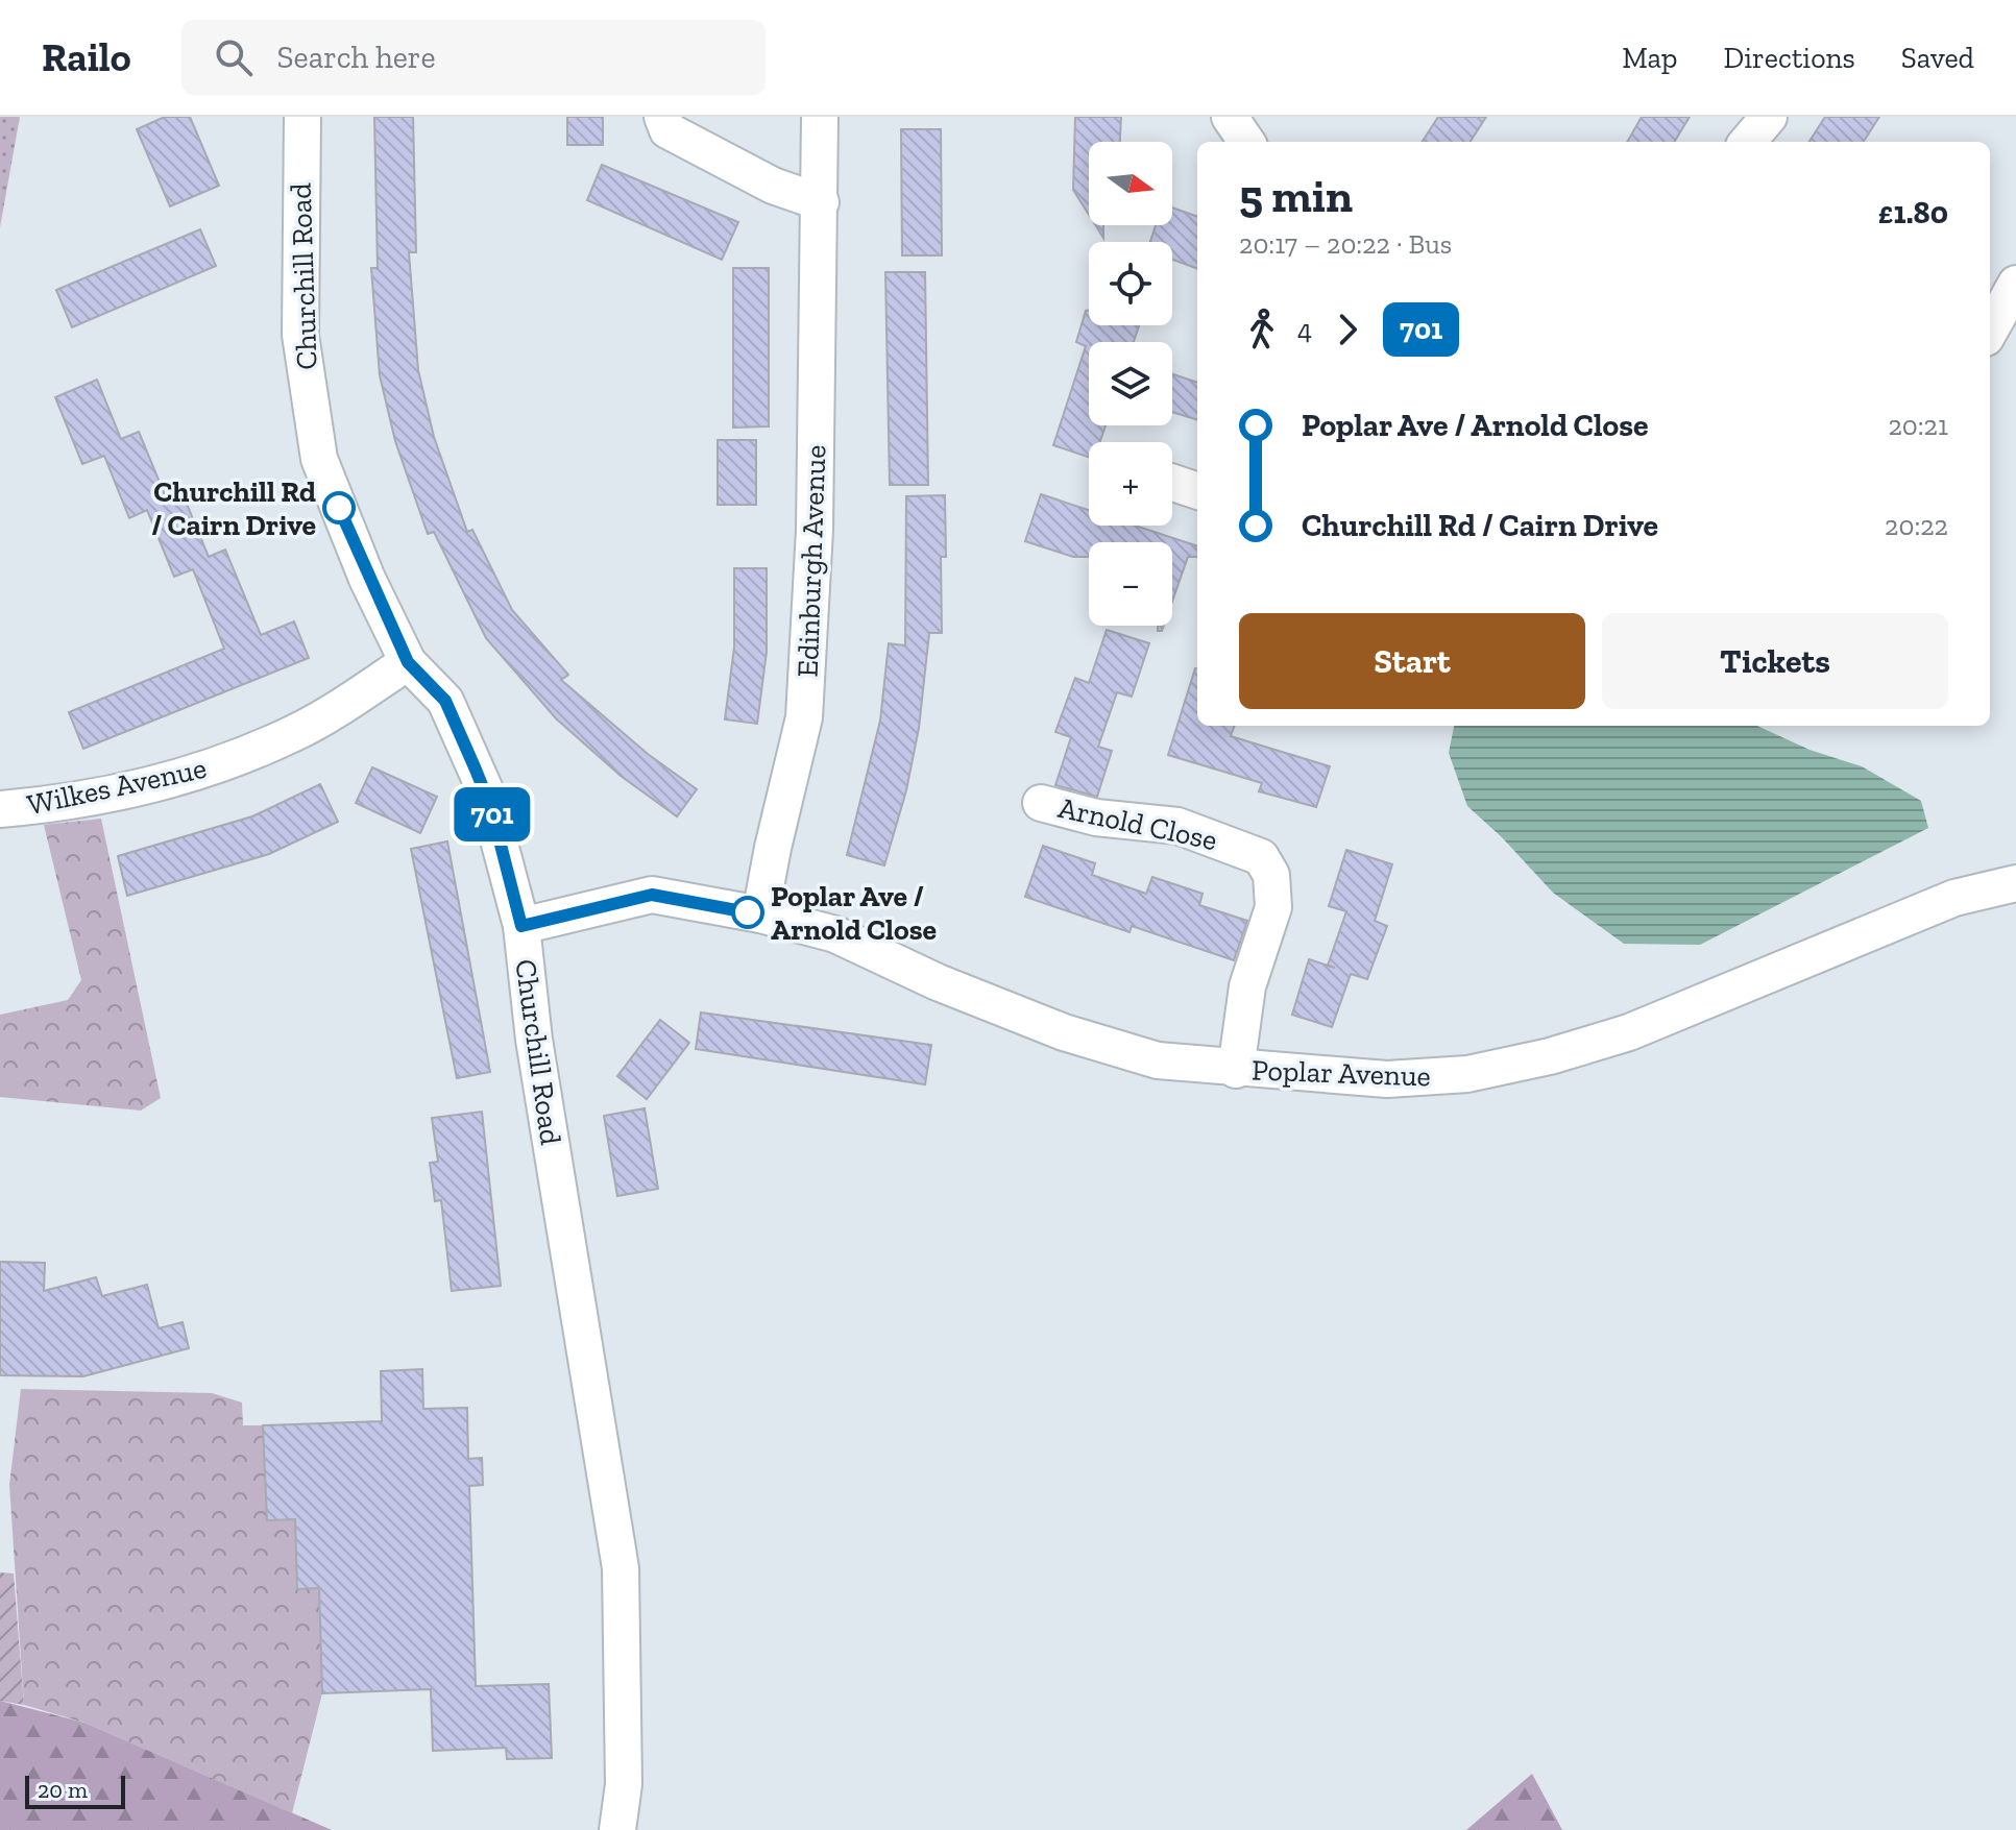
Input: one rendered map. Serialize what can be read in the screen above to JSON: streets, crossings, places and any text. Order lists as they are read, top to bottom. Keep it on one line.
{"streets":{"street":["Churchill Road","Edinburgh Avenue","Wilkes Avenue","Arnold Close","Poplar Avenue"]},"crossings":[["Churchill Road","Wilkes Avenue"],["Churchill Road","Poplar Avenue"],["Edinburgh Avenue","Poplar Avenue"],["Arnold Close","Poplar Avenue"]],"places":["Churchill Rd / Cairn Drive","Poplar Ave / Arnold Close"],"lines":["bus line 701"],"scale_bar":"20 m","north":"right","page":{"header":"Railo","search":"Search here","nav":["Map","Directions","Saved"],"on_map":"701","map_buttons":["+","−"],"heading":["5 min","20:17 – 20:22 · Bus","£1.80"],"legs":["4","701"],"list":[{"name":"Poplar Ave / Arnold Close","value":"20:21"},{"name":"Churchill Rd / Cairn Drive","value":"20:22"}],"buttons":["Start","Tickets"],"scale":"20 m"}}
